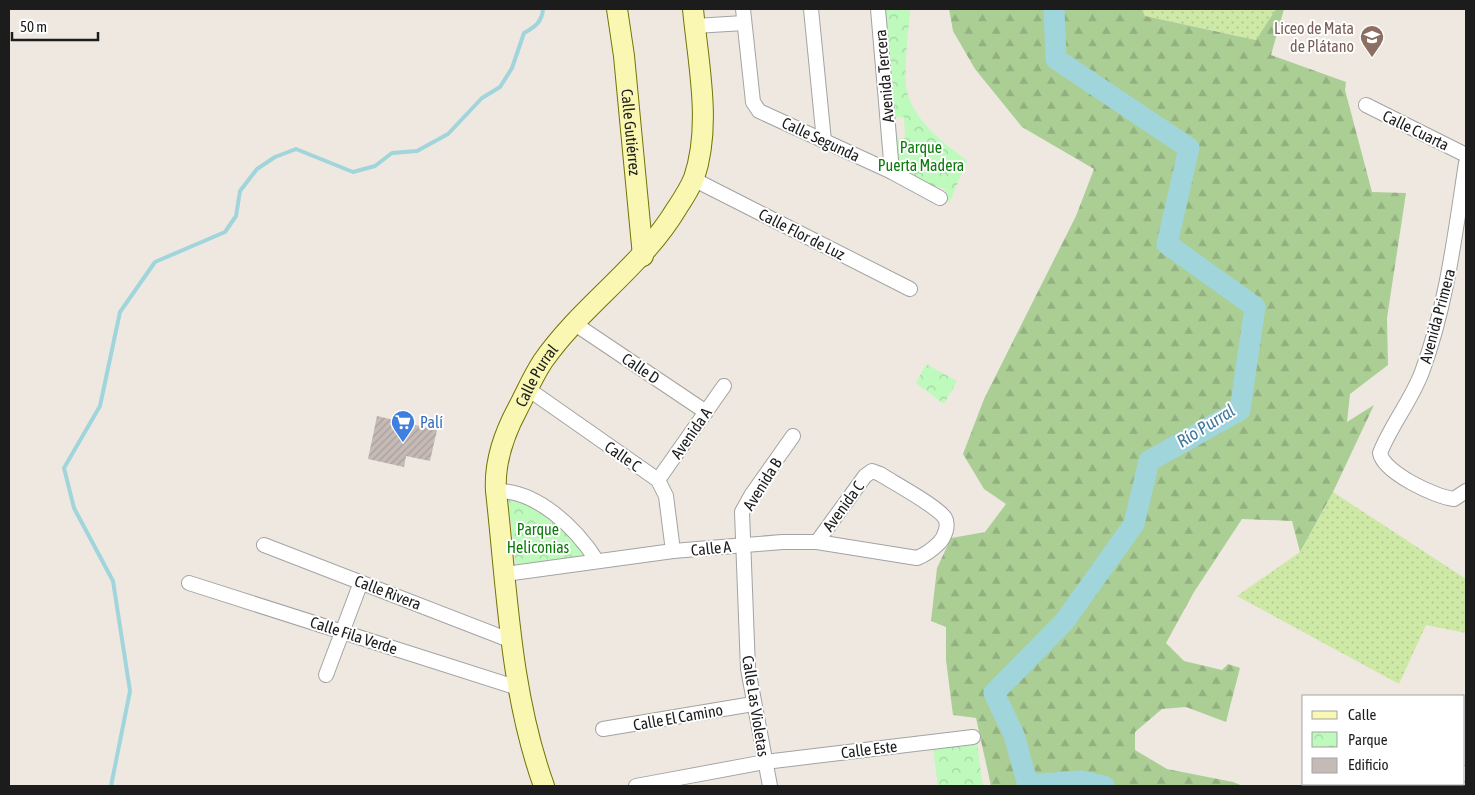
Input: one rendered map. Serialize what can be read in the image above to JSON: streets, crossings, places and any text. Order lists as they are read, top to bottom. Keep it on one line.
{"streets":{"street":["Avenida Tercera","Calle Cuarta","Calle Gutiérrez","Calle Segunda","Calle Flor de Luz","Avenida Primera","Calle D","Calle Purral","Avenida A","Calle C","Avenida B","Avenida C","Calle A","Calle Rivera","Calle Fila Verde","Calle Las Violetas","Calle El Camino","Calle Este"]},"crossings":[["Avenida Tercera","Calle Segunda"],["Calle Gutiérrez","Calle Purral"],["Calle Flor de Luz","Calle Purral"],["Calle D","Calle Purral"],["Calle D","Avenida A"],["Calle Purral","Calle C"],["Calle Purral","Calle A"],["Calle Purral","Calle Rivera"],["Calle Purral","Calle Fila Verde"],["Avenida A","Calle C"],["Calle C","Calle A"],["Avenida B","Calle A"],["Avenida B","Calle Las Violetas"],["Avenida C","Calle A"],["Calle Las Violetas","Calle El Camino"],["Calle Las Violetas","Calle Este"]],"water":["Río Purral"],"parks":["Parque Puerta Madera","Parque Heliconias"],"places":{"school or university":["Liceo de Mata de Plátano"],"supermarket":["Palí"]},"legend":["Calle","Parque","Edificio"],"scale_bar":"50 m"}
